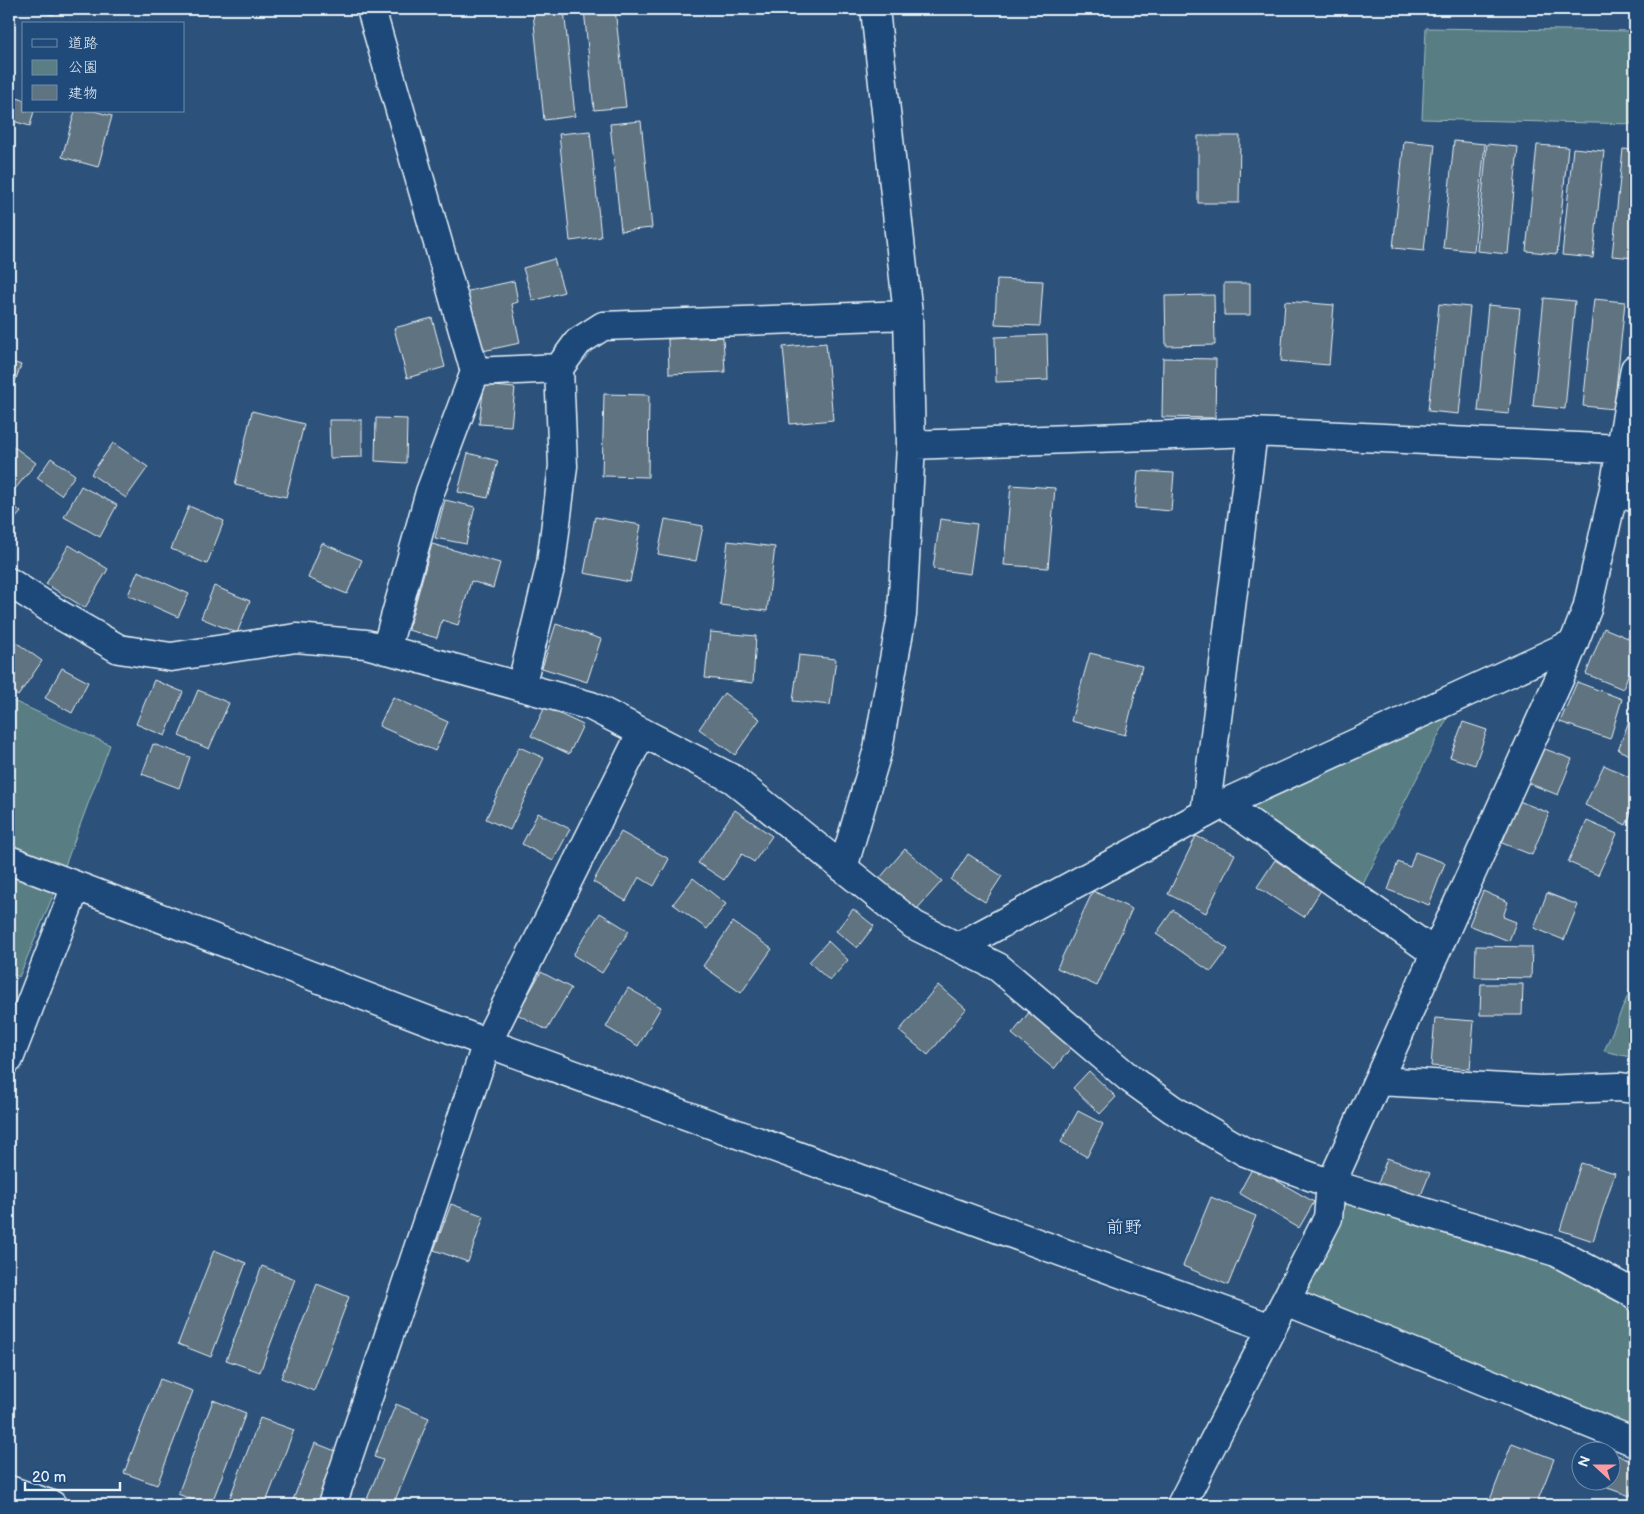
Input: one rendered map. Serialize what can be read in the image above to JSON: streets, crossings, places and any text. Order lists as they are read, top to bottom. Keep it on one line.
{"districts":["前野"],"legend":["道路","公園","建物"],"scale_bar":"20 m","north":"left"}
